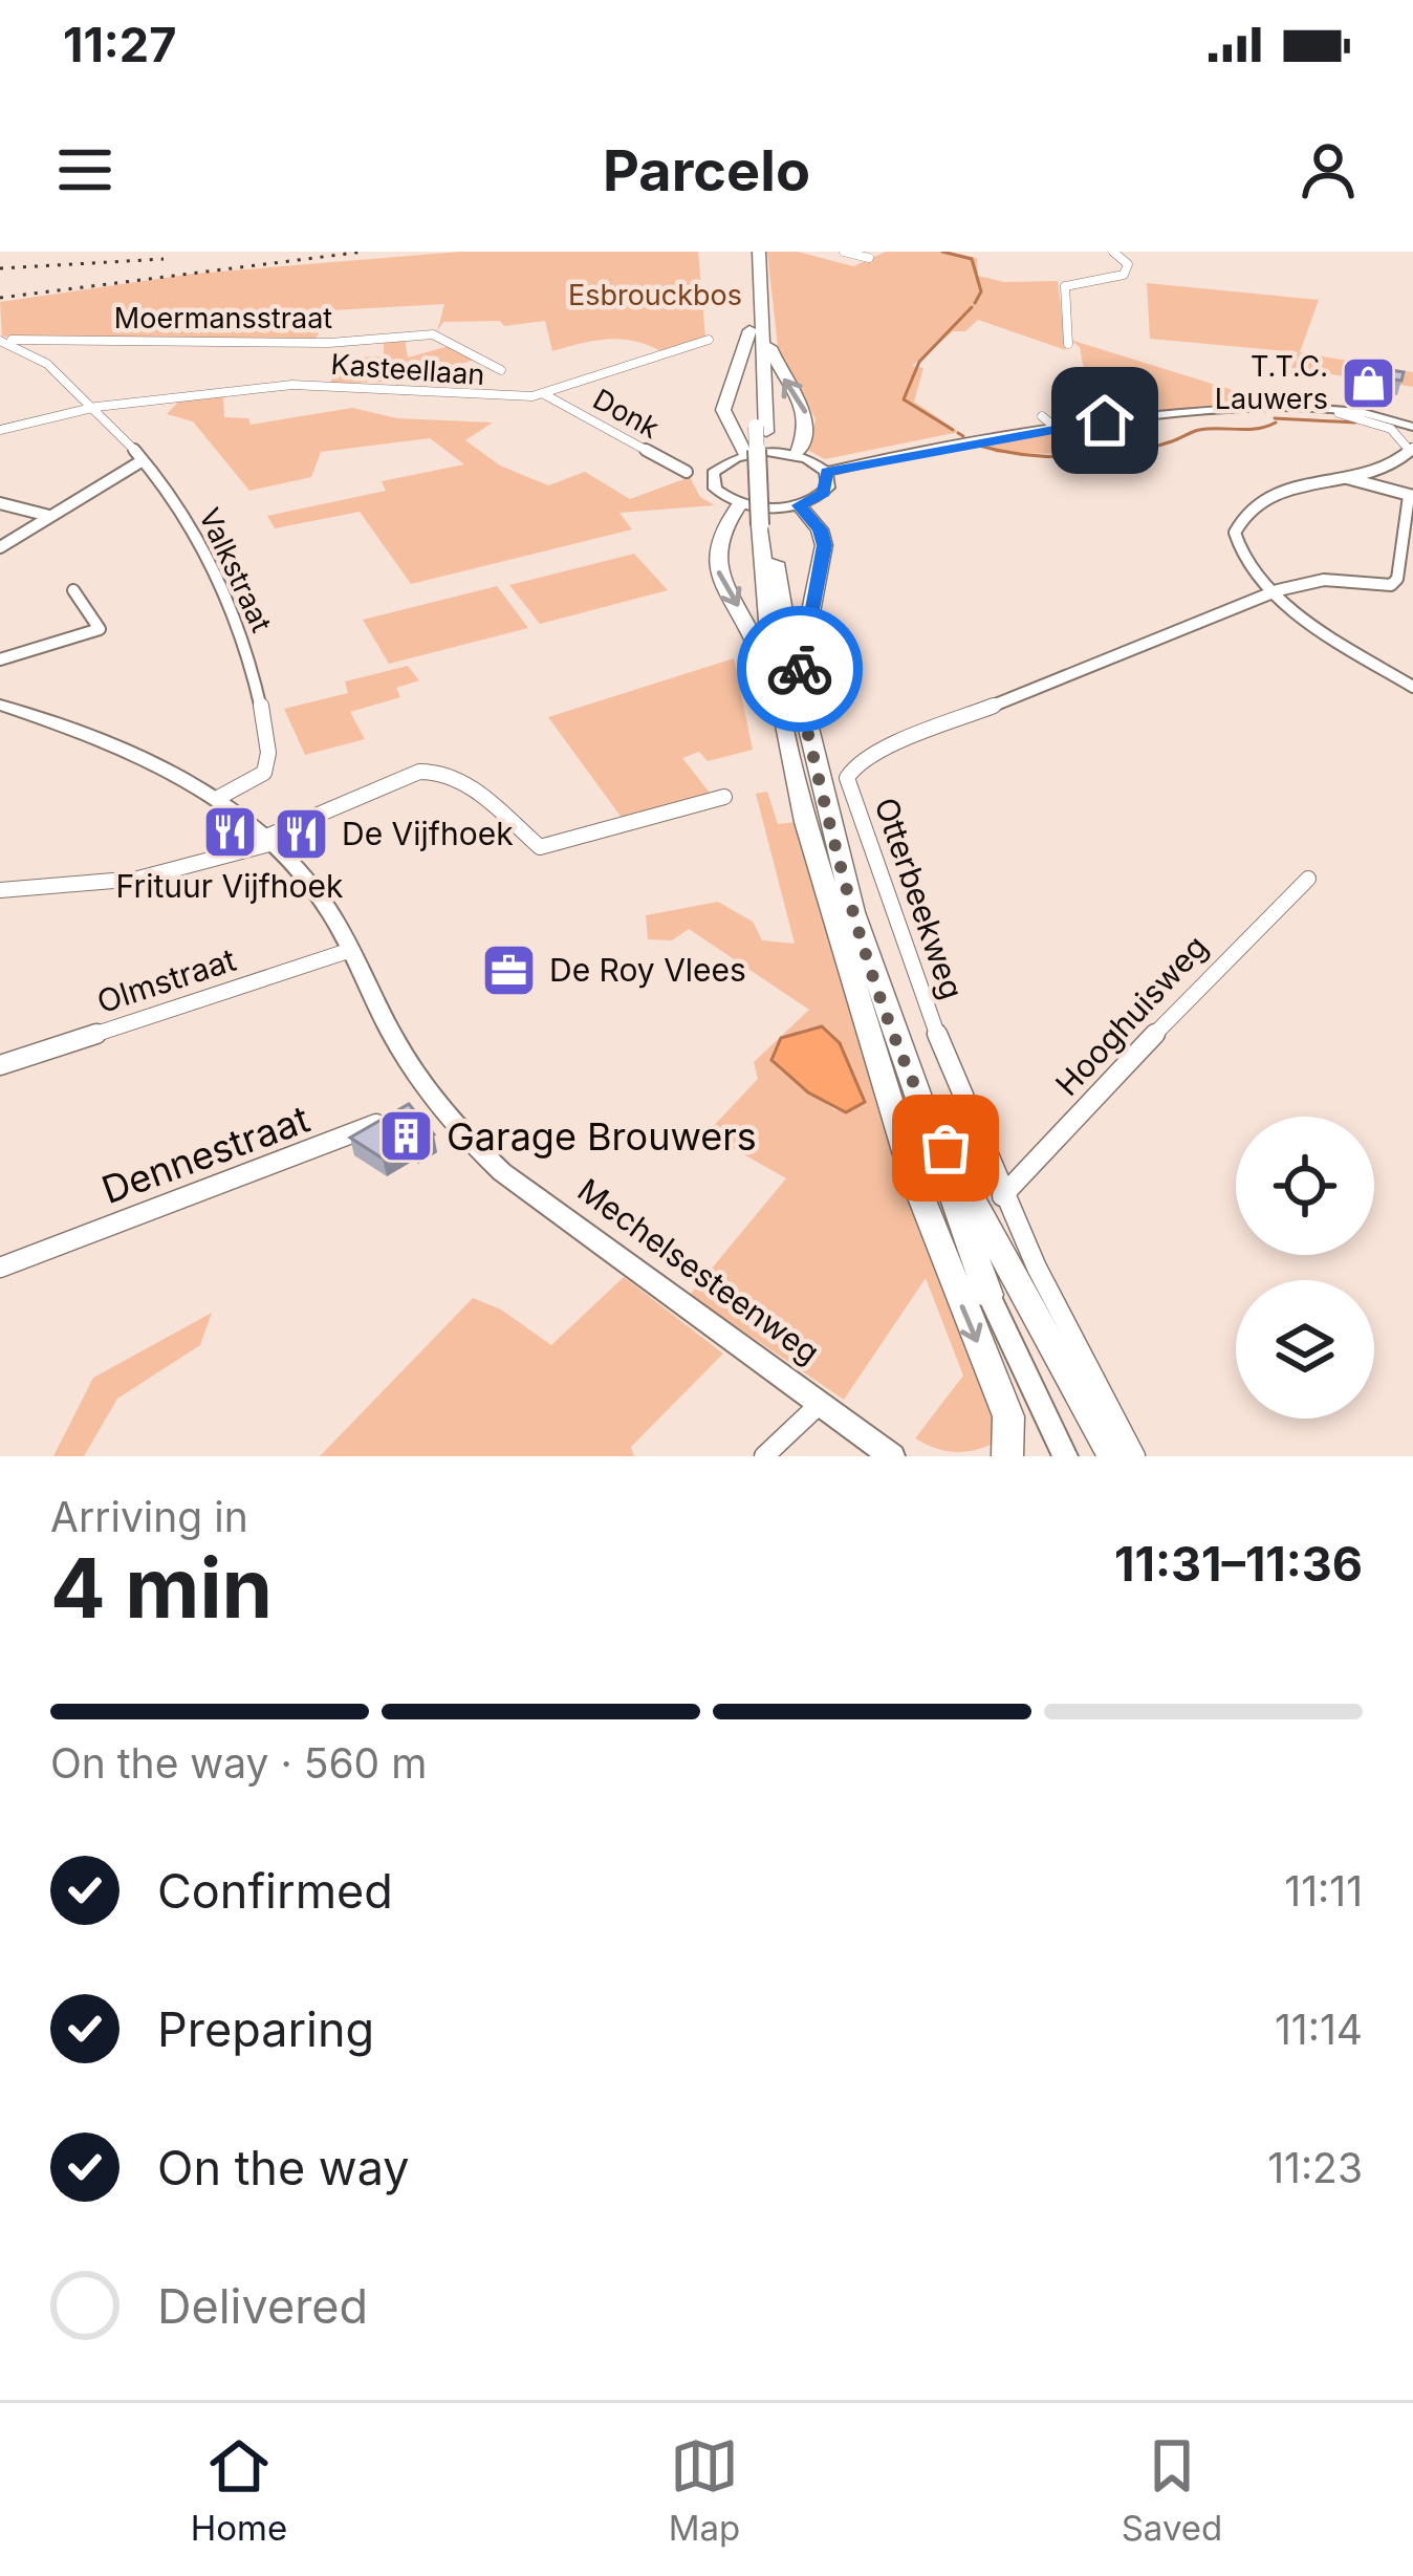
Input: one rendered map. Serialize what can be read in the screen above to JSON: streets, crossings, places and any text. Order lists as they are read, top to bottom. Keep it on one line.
{"streets":{"main road":["Mechelsesteenweg"],"street":["Moermansstraat","Kasteellaan","Donk","Valkstraat","Otterbeekweg","Olmstraat","Hooghuisweg","Dennestraat"]},"crossings":[["Moermansstraat","Valkstraat"],["Kasteellaan","Donk"],["Kasteellaan","Valkstraat"],["Valkstraat","Mechelsesteenweg"],["Otterbeekweg","Hooghuisweg"],["Olmstraat","Mechelsesteenweg"]],"parks":["Esbrouckbos"],"places":{"shop":["T.T.C. Lauwers"],"restaurant":["Frituur Vijfhoek","De Vijfhoek"],"office":["De Roy Vlees"],"building":["Garage Brouwers"]},"page":{"status":"11:27","header":"Parcelo","heading":["4 min","Arriving in","11:31–11:36"],"bar":"On the way · 560 m","list":[["Confirmed","11:11"],["Preparing","11:14"],["On the way","11:23"],"Delivered"],"tabs":["Home","Map","Saved"]}}
